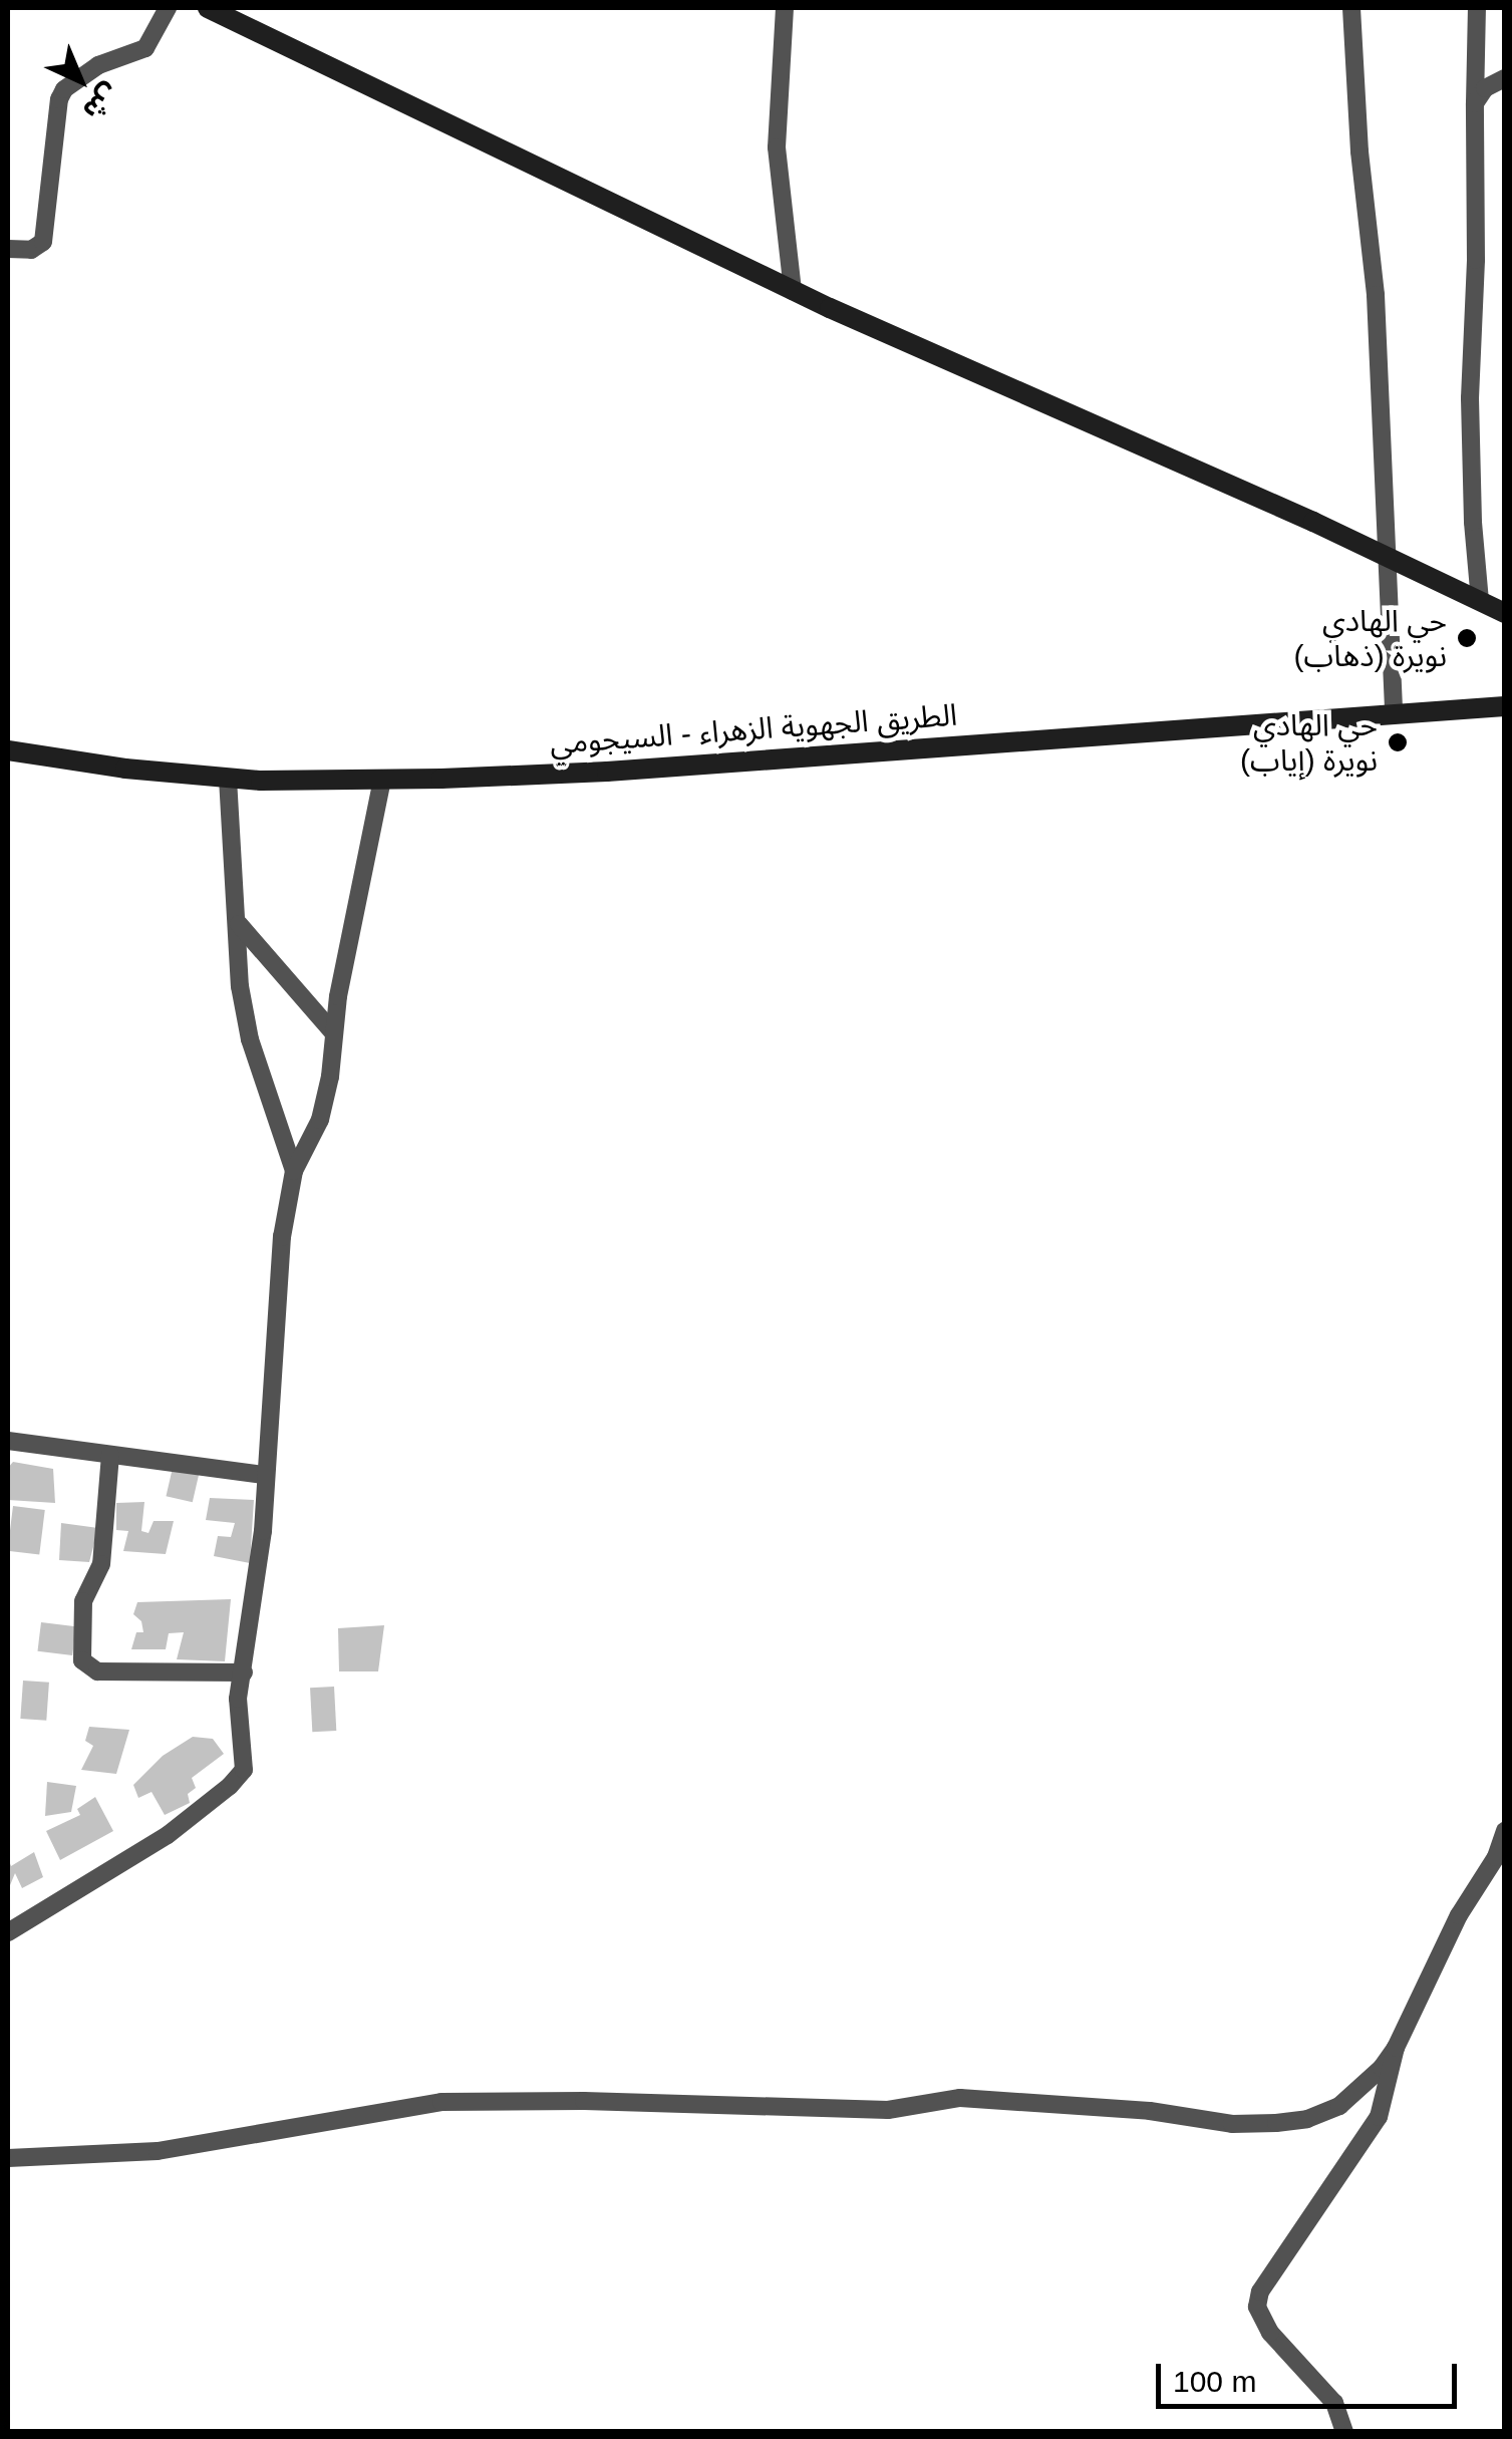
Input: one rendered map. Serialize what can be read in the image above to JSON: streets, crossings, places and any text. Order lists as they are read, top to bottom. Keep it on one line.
{"streets":{"main road":["الطريق الجهوية الزهراء - السيجومي"]},"places":["حي الهادي نويرة (ذهاب)","حي الهادي نويرة (إياب)"],"scale_bar":"100 m","north":"bottom right"}
